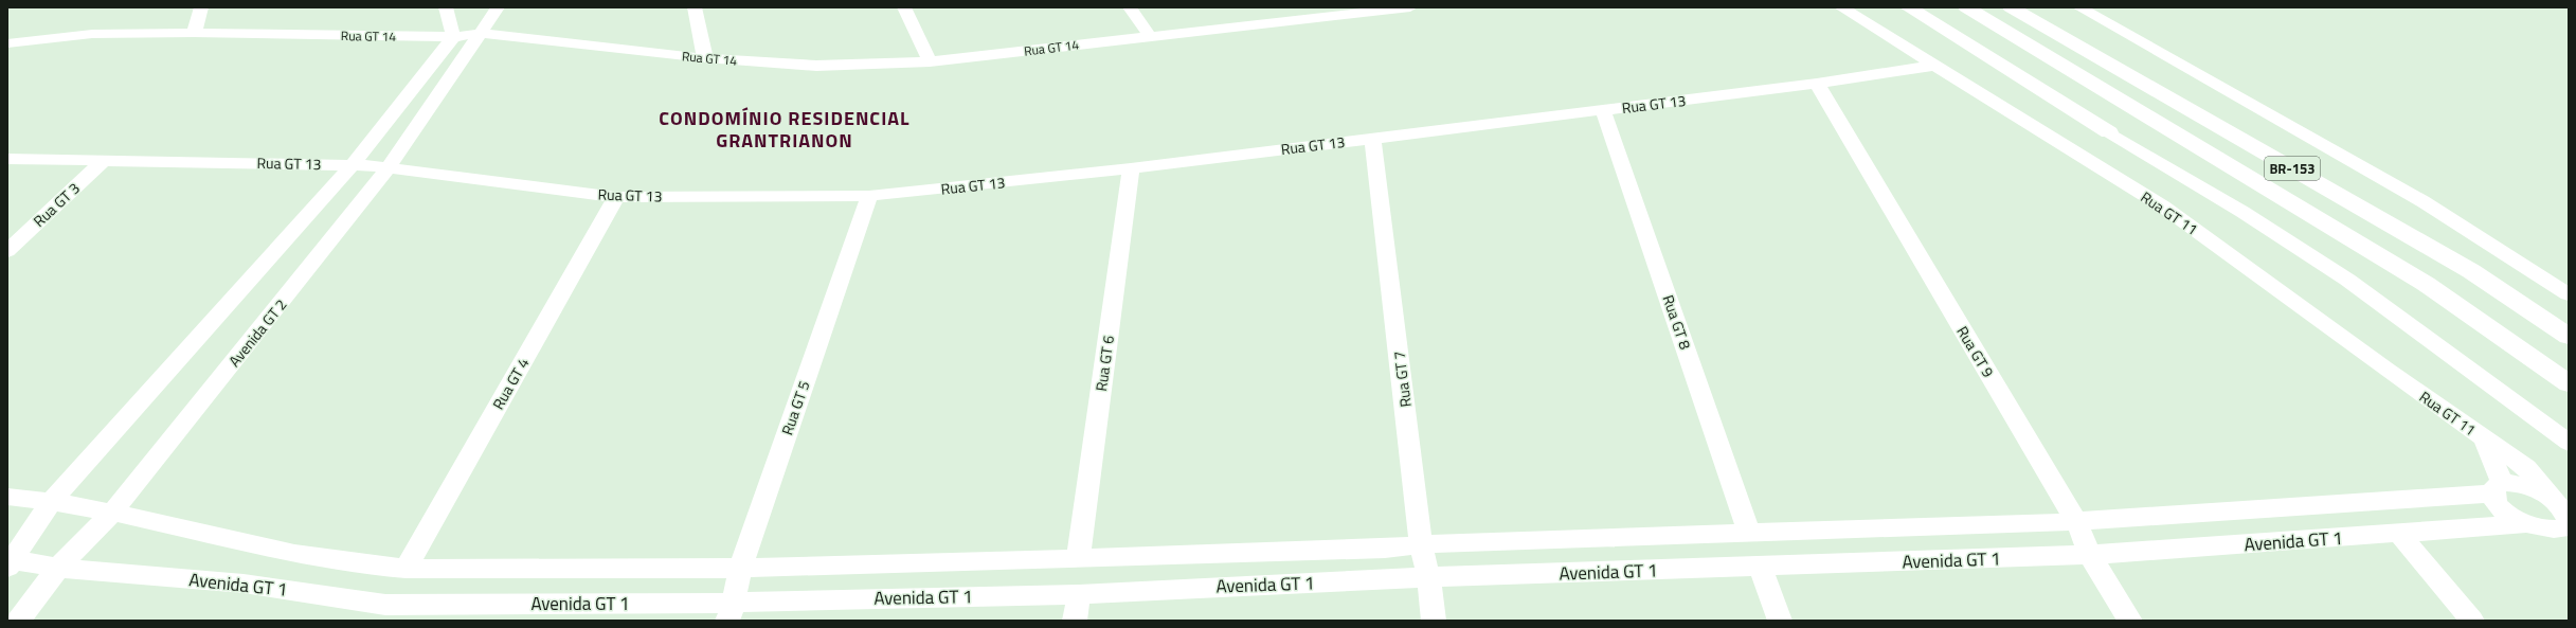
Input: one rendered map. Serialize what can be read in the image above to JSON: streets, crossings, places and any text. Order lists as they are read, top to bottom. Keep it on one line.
{"streets":{"highway":["BR-153"],"street":["Rua GT 14","Rua GT 13","Rua GT 3","Rua GT 11","Rua GT 8","Avenida GT 2","Rua GT 9","Rua GT 6","Rua GT 7","Rua GT 4","Rua GT 5","Avenida GT 1"]},"crossings":[["Rua GT 14","Avenida GT 2"],["Rua GT 13","Rua GT 3"],["Rua GT 13","Rua GT 11"],["Rua GT 13","Rua GT 8"],["Rua GT 13","Avenida GT 2"],["Rua GT 13","Rua GT 9"],["Rua GT 13","Rua GT 6"],["Rua GT 13","Rua GT 7"],["Rua GT 13","Rua GT 4"],["Rua GT 13","Rua GT 5"],["Rua GT 11","Avenida GT 1"],["Rua GT 8","Avenida GT 1"],["Avenida GT 2","Avenida GT 1"],["Rua GT 9","Avenida GT 1"],["Rua GT 6","Avenida GT 1"],["Rua GT 7","Avenida GT 1"],["Rua GT 4","Avenida GT 1"],["Rua GT 5","Avenida GT 1"]],"districts":["CONDOMÍNIO RESIDENCIAL GRANTRIANON"]}
